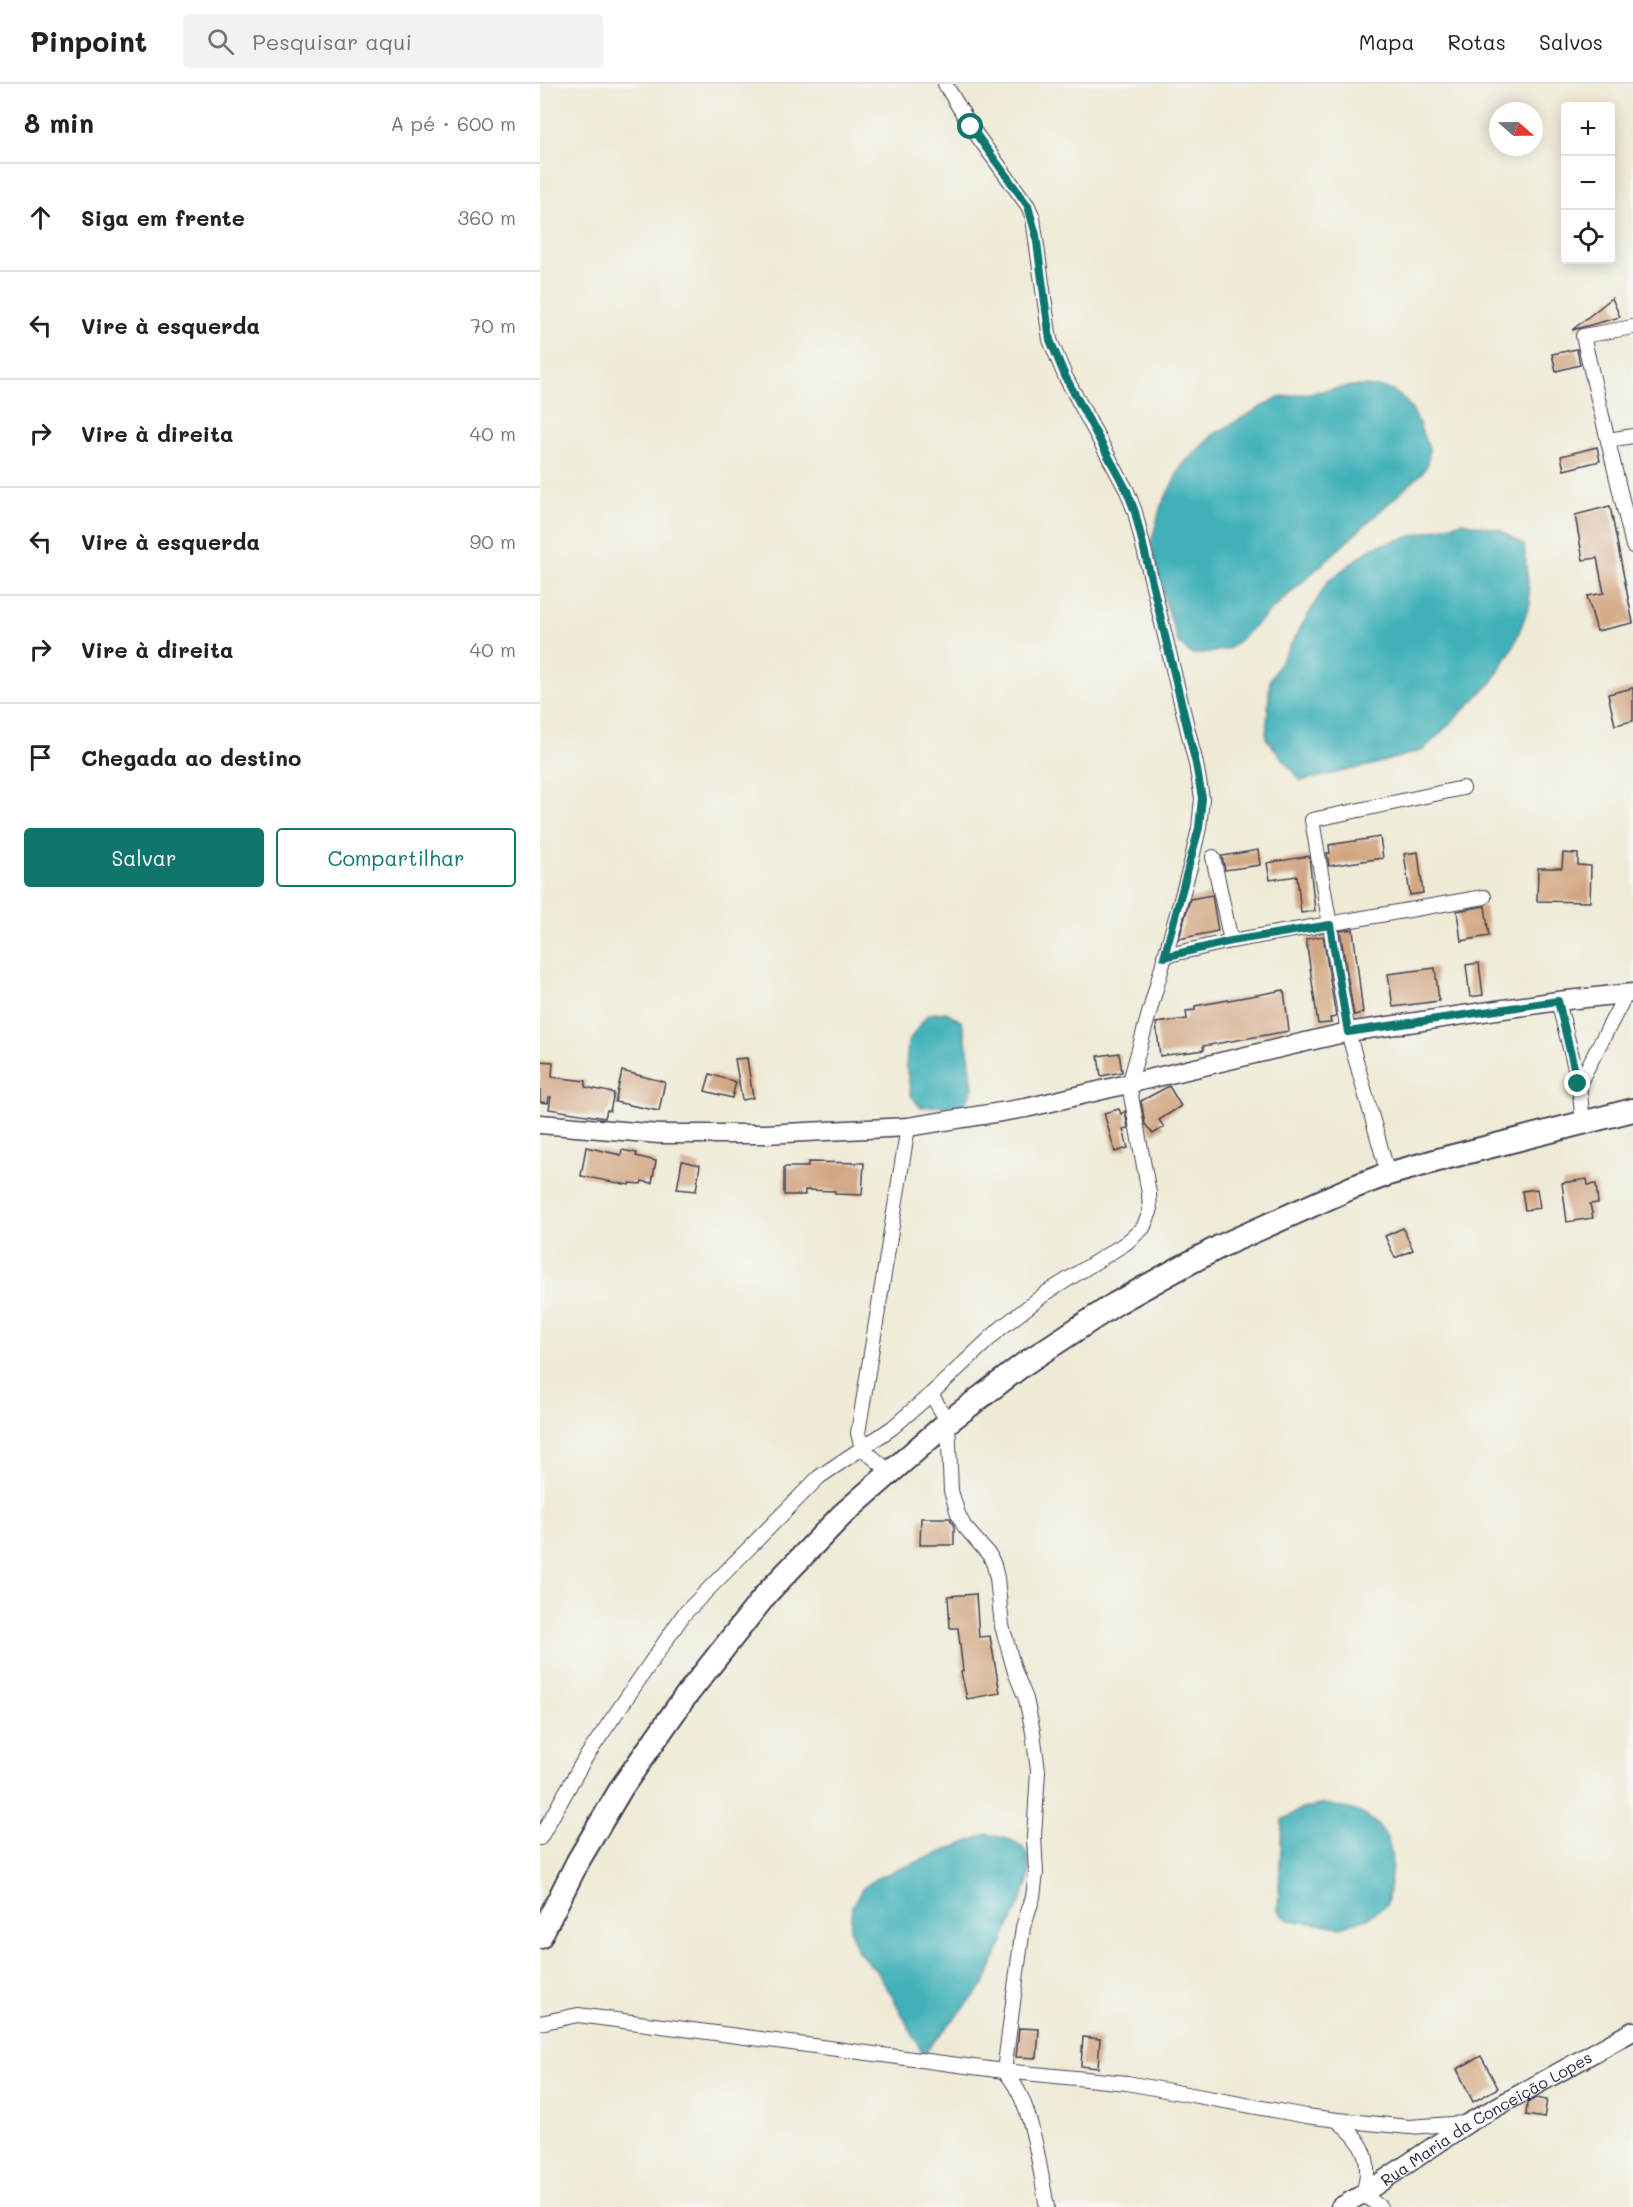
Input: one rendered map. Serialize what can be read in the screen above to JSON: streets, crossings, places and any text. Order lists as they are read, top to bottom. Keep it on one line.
{"streets":{"street":["Rua Maria da Conceição Lopes"]},"north":"right","page":{"header":"Pinpoint","search":"Pesquisar aqui","nav":["Mapa","Rotas","Salvos"],"heading":["8 min","A pé · 600 m"],"map_buttons":["+","−"],"list":[["Siga em frente","360 m"],["Vire à esquerda","70 m"],["Vire à direita","40 m"],["Vire à esquerda","90 m"],["Vire à direita","40 m"],"Chegada ao destino"],"buttons":["Salvar","Compartilhar"]}}
